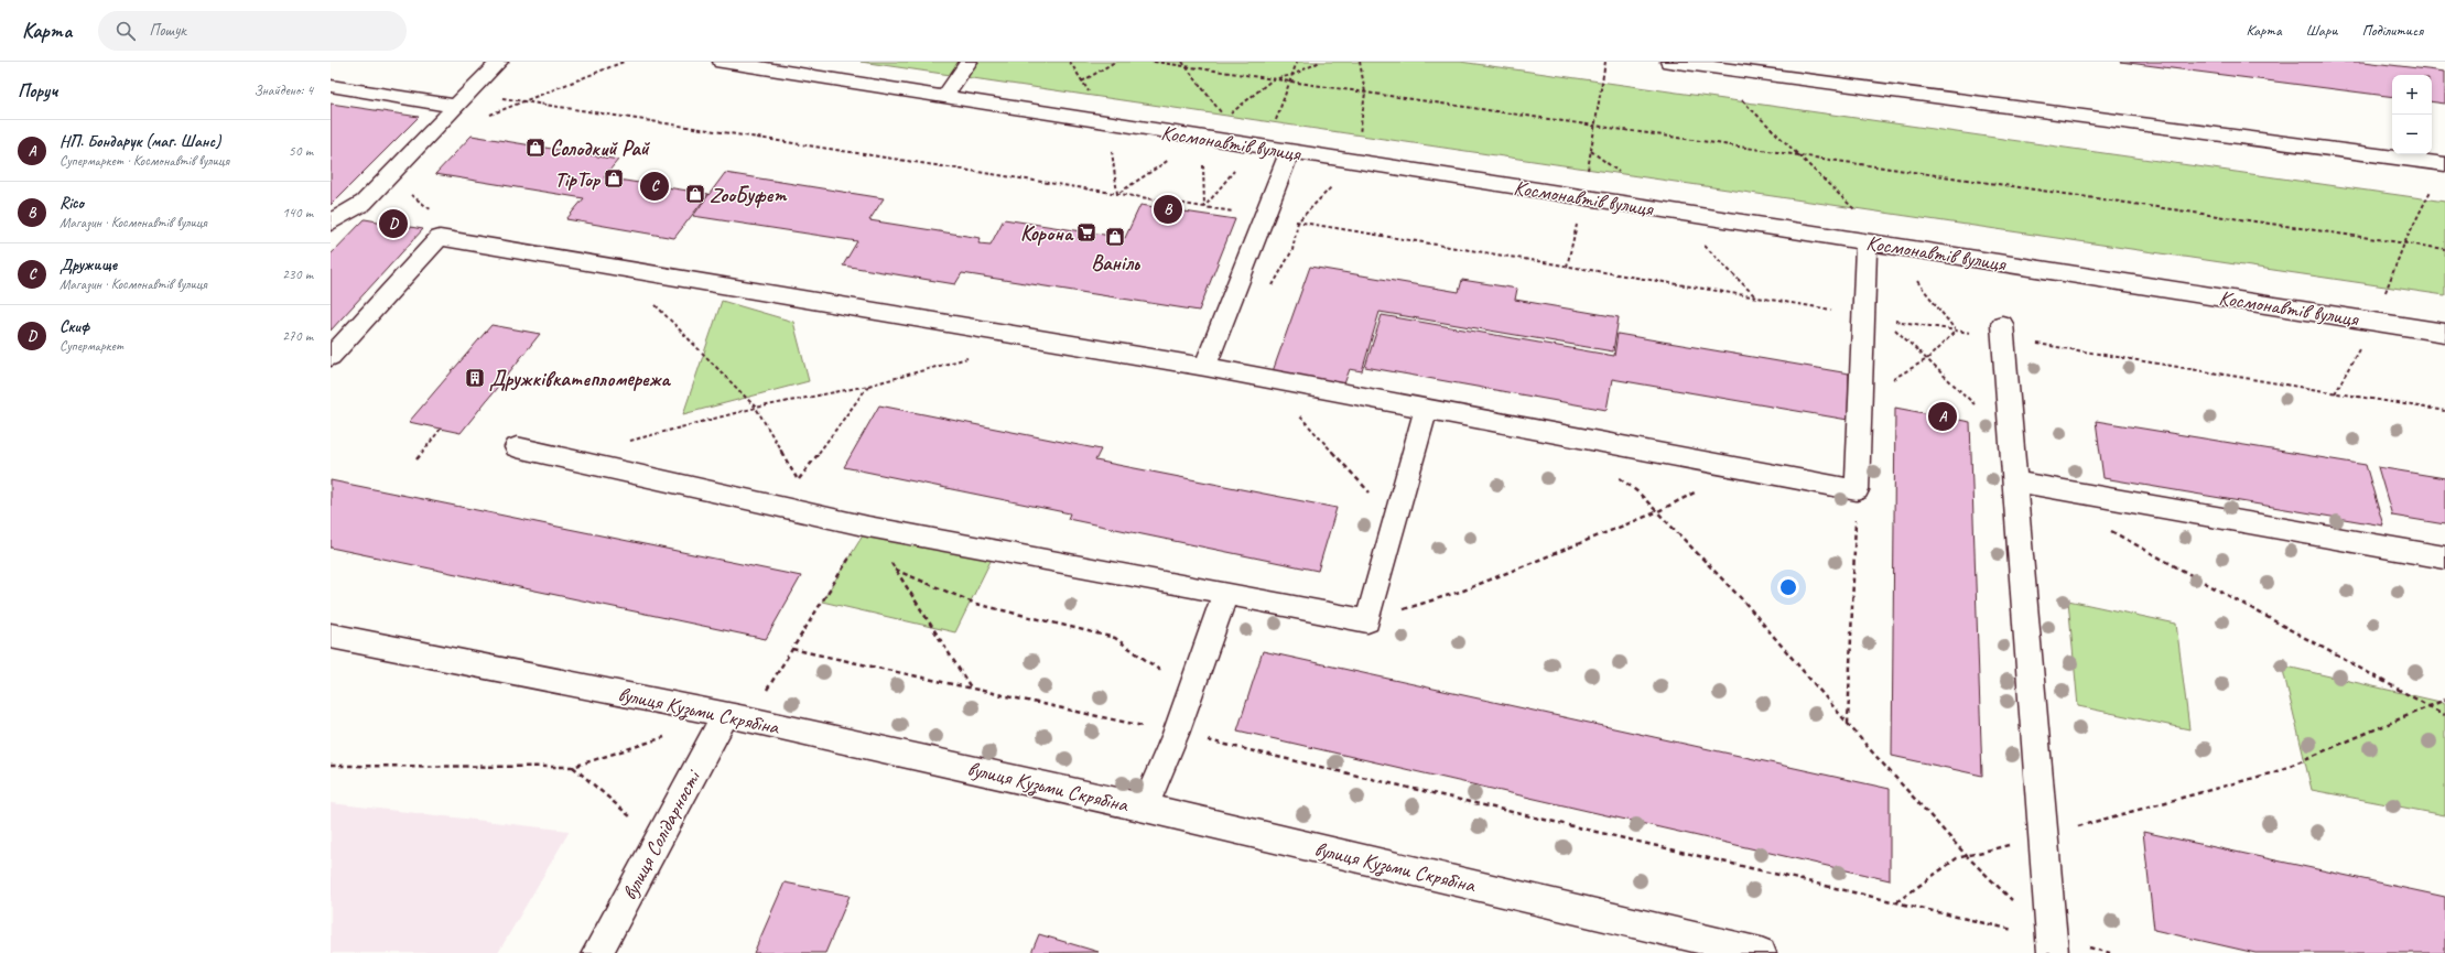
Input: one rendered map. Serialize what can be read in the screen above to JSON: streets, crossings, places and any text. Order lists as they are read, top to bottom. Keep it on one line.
{"streets":{"street":["Космонавтів вулиця","вулиця Кузьми Скрябіна","вулиця Солідарності"]},"places":{"shop":["Солодкий Рай","TipTop","ZooБуфет","Ваніль"],"supermarket":["Корона"],"building":["Дружківкатепломережа"]},"page":{"header":"Карта","search":"Пошук","nav":["Карта","Шари","Поділитися"],"heading":["Поруч","Знайдено: 4"],"map_buttons":["+","−"],"list":[{"mark":"A","name":"НП. Бондарук (маг. Шанс)","note":"Супермаркет · Космонавтів вулиця","value":"50 m"},{"mark":"B","name":"Rico","note":"Магазин · Космонавтів вулиця","value":"140 m"},{"mark":"C","name":"Дружище","note":"Магазин · Космонавтів вулиця","value":"230 m"},{"mark":"D","name":"Скиф","note":"Супермаркет","value":"270 m"}],"pins":["C","B","D","A"]}}
